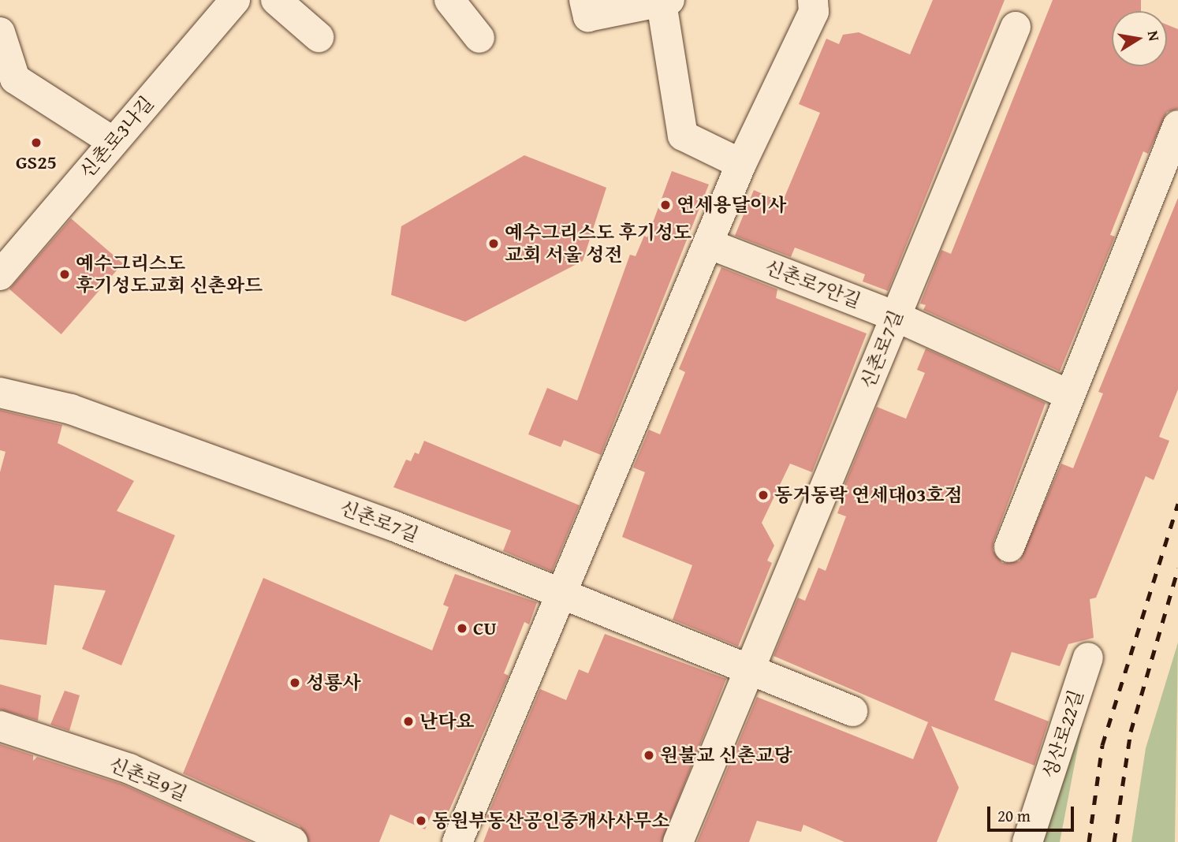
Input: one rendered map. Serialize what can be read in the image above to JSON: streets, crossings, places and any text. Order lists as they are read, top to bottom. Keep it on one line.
{"streets":{"street":["신촌로3나길","신촌로7안길","신촌로7길","성산로22길","신촌로9길"]},"crossings":[["신촌로7안길","신촌로7길"]],"places":["GS25","연세용달이사","예수그리스도 후기성도 교회 서울 성전","예수그리스도 후기성도교회 신촌와드","동거동락 연세대03호점","CU","성룡사","난다요","원불교 신촌교당","동원부동산공인중개사사무소"],"scale_bar":"20 m","north":"right"}
